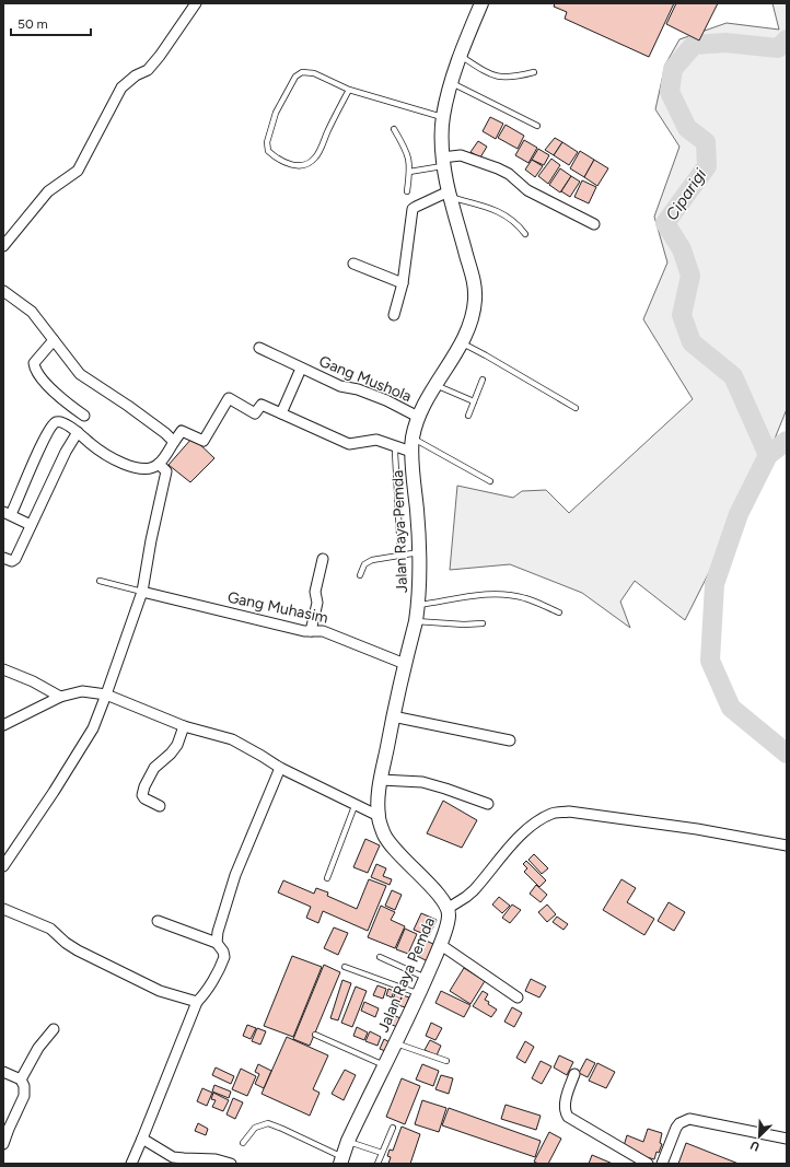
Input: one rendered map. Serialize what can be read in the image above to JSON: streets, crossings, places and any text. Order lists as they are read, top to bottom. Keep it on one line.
{"streets":{"main road":["Jalan Raya Pemda"],"street":["Gang Mushola","Gang Muhasim"]},"crossings":[["Gang Mushola","Jalan Raya Pemda"],["Jalan Raya Pemda","Gang Muhasim"]],"water":["Ciparigi"],"scale_bar":"50 m","north":"bottom left"}
